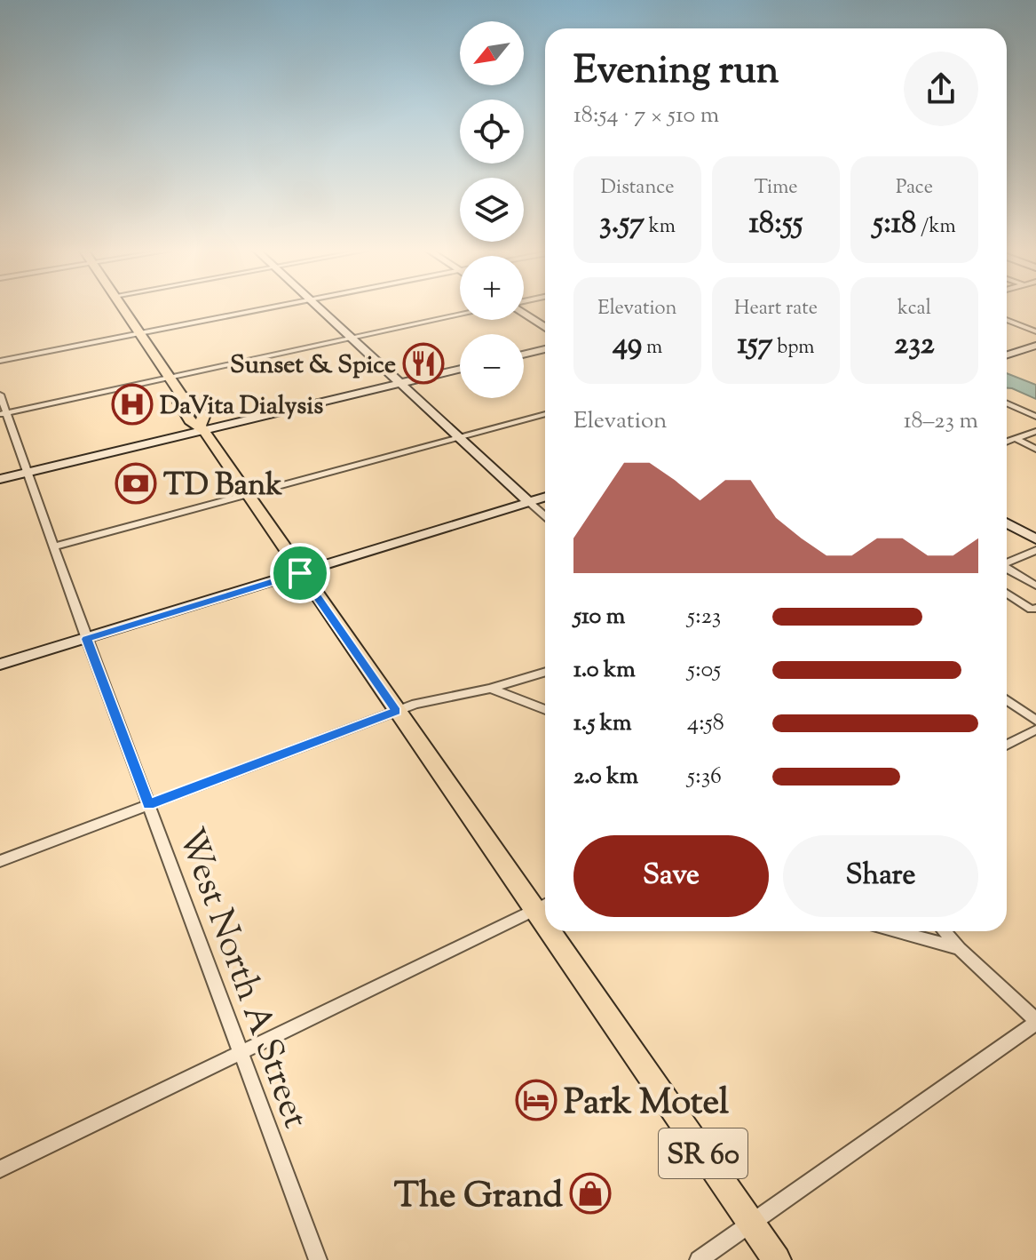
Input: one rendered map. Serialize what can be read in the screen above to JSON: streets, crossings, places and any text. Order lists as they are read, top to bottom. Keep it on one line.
{"streets":{"main road":["SR 60"],"street":["West North A Street"]},"places":{"restaurant":["Sunset & Spice"],"hospital":["DaVita Dialysis"],"bank":["TD Bank"],"hotel":["Park Motel"],"shop":["The Grand"]},"north":"bottom left","page":{"map_buttons":["+","−"],"heading":["Evening run","18:54 · 7 × 510 m"],"stats":[["Distance","3.57 km"],["Time","18:55"],["Pace","5:18 /km"],["Elevation","49 m"],["Heart rate","157 bpm"],["kcal","232"]],"chart":["Elevation","18–23 m"],"list":[{"name":"510 m","note":"5:23"},{"name":"1.0 km","note":"5:05"},{"name":"1.5 km","note":"4:58"},{"name":"2.0 km","note":"5:36"}],"buttons":["Save","Share"]}}
